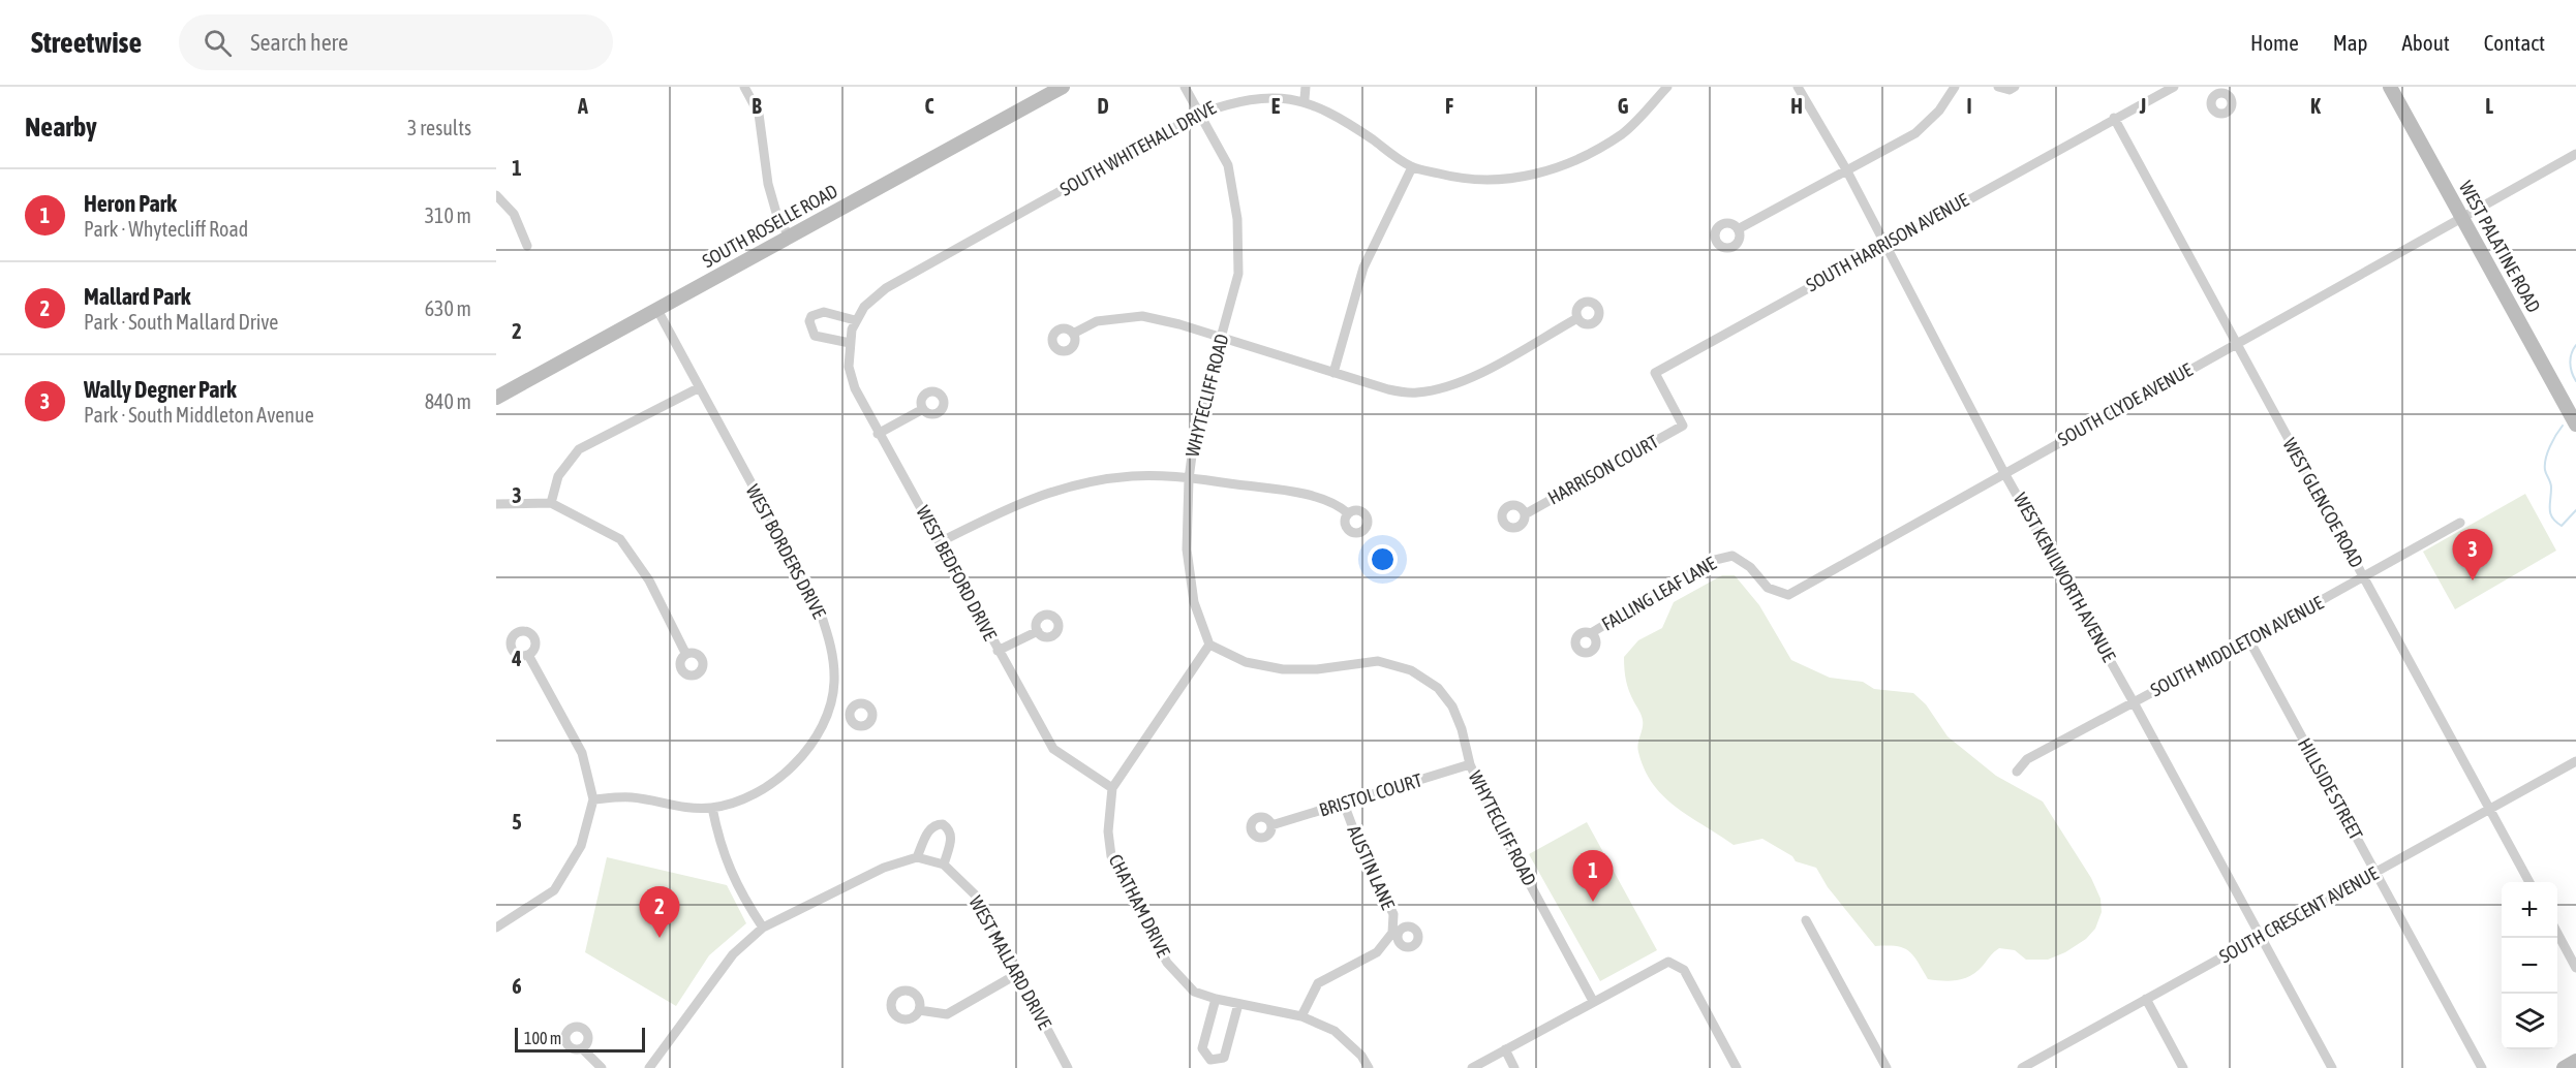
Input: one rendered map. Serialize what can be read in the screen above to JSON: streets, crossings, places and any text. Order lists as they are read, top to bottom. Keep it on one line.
{"streets":{"main road":["SOUTH ROSELLE ROAD","WEST PALATINE ROAD"],"street":["SOUTH WHITEHALL DRIVE","SOUTH HARRISON AVENUE","WHYTECLIFF ROAD","SOUTH CLYDE AVENUE","HARRISON COURT","WEST GLENCOE ROAD","WEST BORDERS DRIVE","WEST BEDFORD DRIVE","WEST KENILWORTH AVENUE","FALLING LEAF LANE","SOUTH MIDDLETON AVENUE","HILLSIDE STREET","BRISTOL COURT","AUSTIN LANE","CHATHAM DRIVE","SOUTH CRESCENT AVENUE","WEST MALLARD DRIVE"]},"crossings":[["SOUTH WHITEHALL DRIVE","WHYTECLIFF ROAD"],["SOUTH WHITEHALL DRIVE","WEST BEDFORD DRIVE"],["SOUTH ROSELLE ROAD","WEST BORDERS DRIVE"],["SOUTH HARRISON AVENUE","HARRISON COURT"],["SOUTH HARRISON AVENUE","WEST GLENCOE ROAD"],["SOUTH HARRISON AVENUE","WEST KENILWORTH AVENUE"],["WEST PALATINE ROAD","SOUTH CLYDE AVENUE"],["WHYTECLIFF ROAD","BRISTOL COURT"],["WHYTECLIFF ROAD","CHATHAM DRIVE"],["SOUTH CLYDE AVENUE","WEST GLENCOE ROAD"],["SOUTH CLYDE AVENUE","WEST KENILWORTH AVENUE"],["SOUTH CLYDE AVENUE","FALLING LEAF LANE"],["WEST GLENCOE ROAD","SOUTH MIDDLETON AVENUE"],["WEST GLENCOE ROAD","SOUTH CRESCENT AVENUE"],["WEST BEDFORD DRIVE","CHATHAM DRIVE"],["WEST KENILWORTH AVENUE","SOUTH MIDDLETON AVENUE"],["WEST KENILWORTH AVENUE","SOUTH CRESCENT AVENUE"],["SOUTH MIDDLETON AVENUE","HILLSIDE STREET"],["HILLSIDE STREET","SOUTH CRESCENT AVENUE"],["BRISTOL COURT","AUSTIN LANE"],["AUSTIN LANE","CHATHAM DRIVE"]],"scale_bar":"100 m","page":{"header":"Streetwise","search":"Search here","nav":["Home","Map","About","Contact"],"heading":["Nearby","3 results"],"list":[{"mark":"1","name":"Heron Park","note":"Park · Whytecliff Road","value":"310 m"},{"mark":"2","name":"Mallard Park","note":"Park · South Mallard Drive","value":"630 m"},{"mark":"3","name":"Wally Degner Park","note":"Park · South Middleton Avenue","value":"840 m"}],"pins":["3","1","2"],"map_buttons":["+","−"],"scale":"100 m"},"grid":{"columns":["A","B","C","D","E","F","G","H","I","J","K","L"],"rows":["1","2","3","4","5","6"]}}
